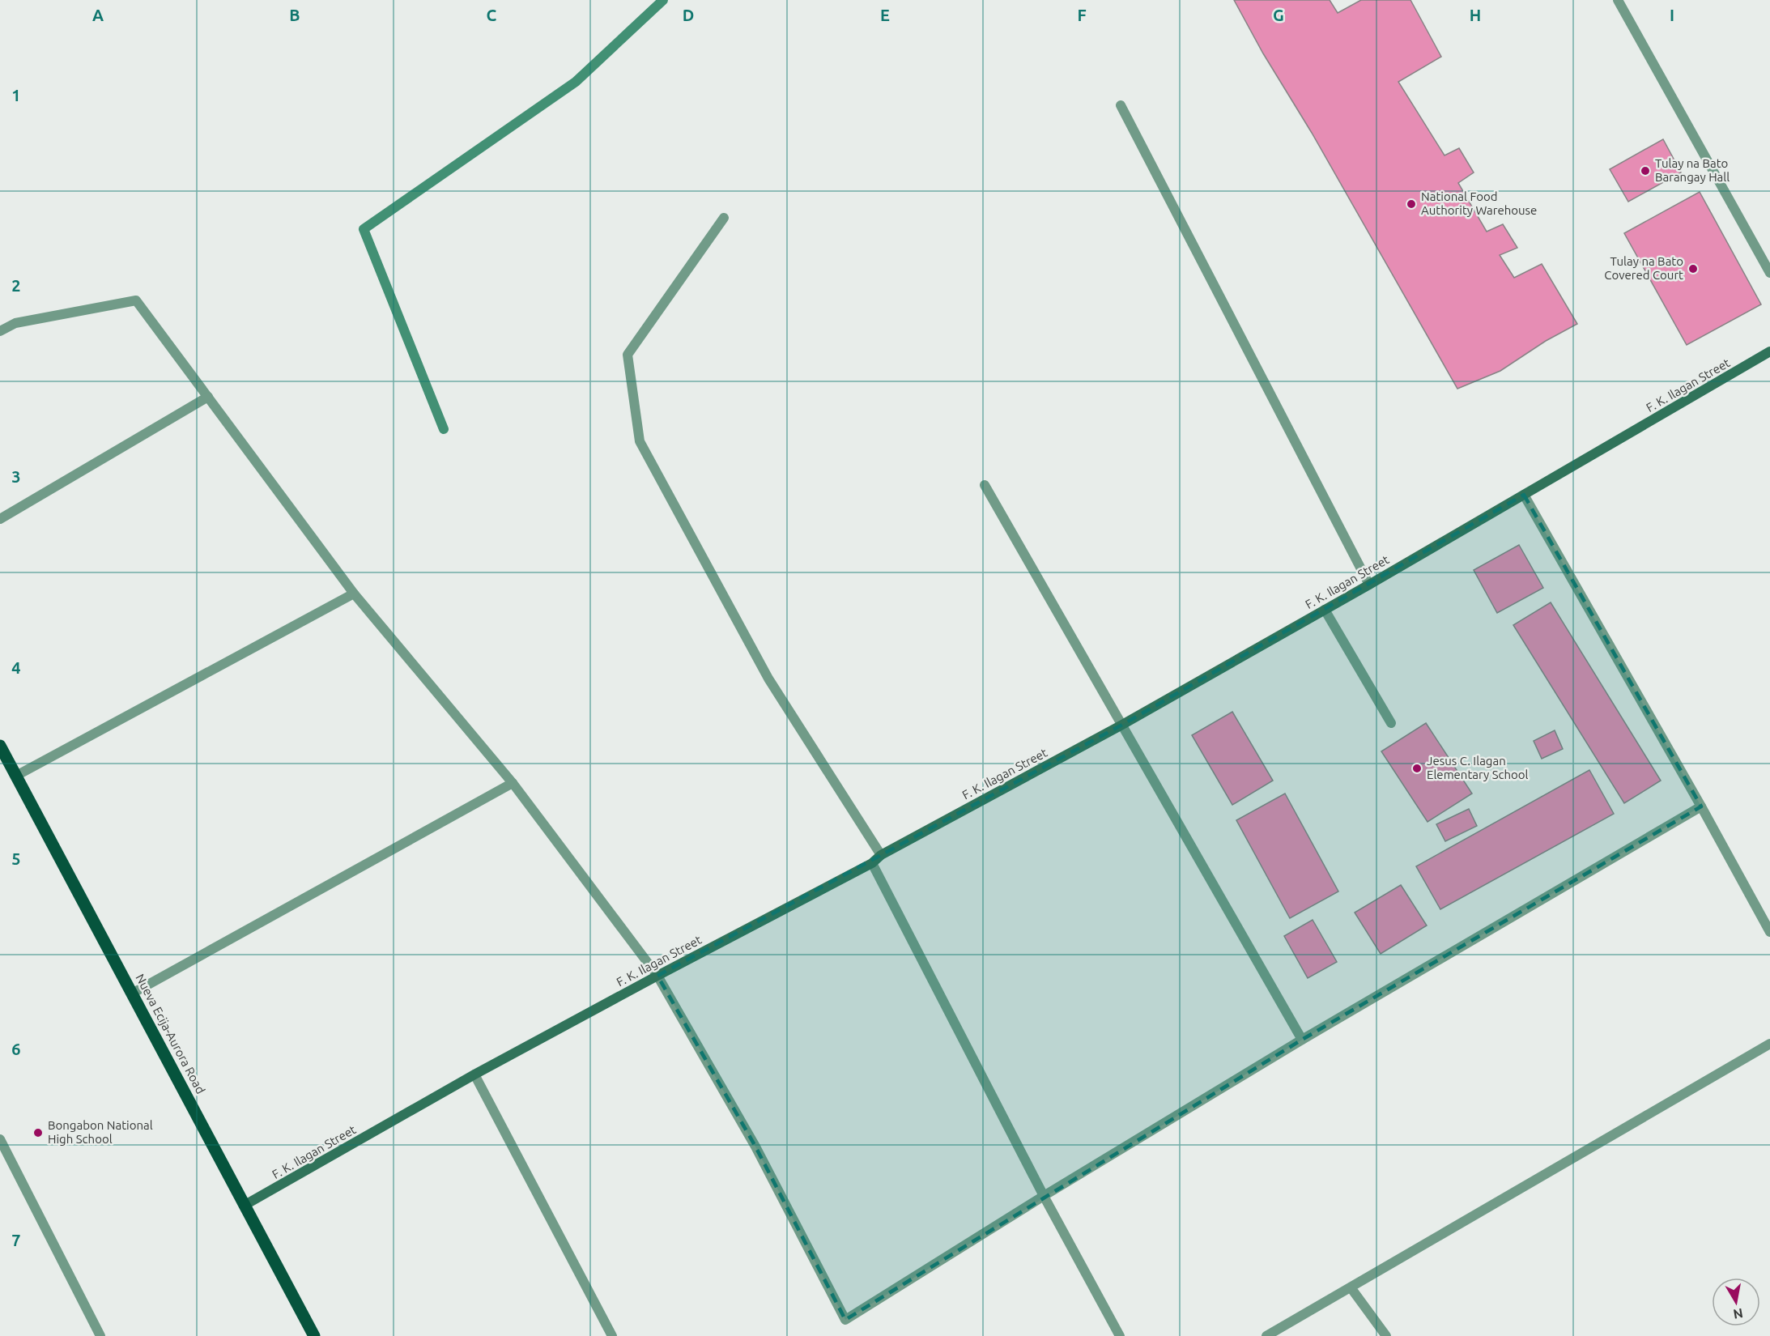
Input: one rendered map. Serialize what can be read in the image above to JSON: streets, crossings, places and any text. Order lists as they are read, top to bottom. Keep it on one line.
{"streets":{"main road":["Nueva Ecija-Aurora Road"],"street":["F. K. Ilagan Street"]},"crossings":[["F. K. Ilagan Street","Nueva Ecija-Aurora Road"]],"places":["Tulay na Bato Barangay Hall","National Food Authority Warehouse","Tulay na Bato Covered Court","Jesus C. Ilagan Elementary School","Bongabon National High School"],"north":"bottom","grid":{"columns":["A","B","C","D","E","F","G","H","I"],"rows":["1","2","3","4","5","6","7"]}}
